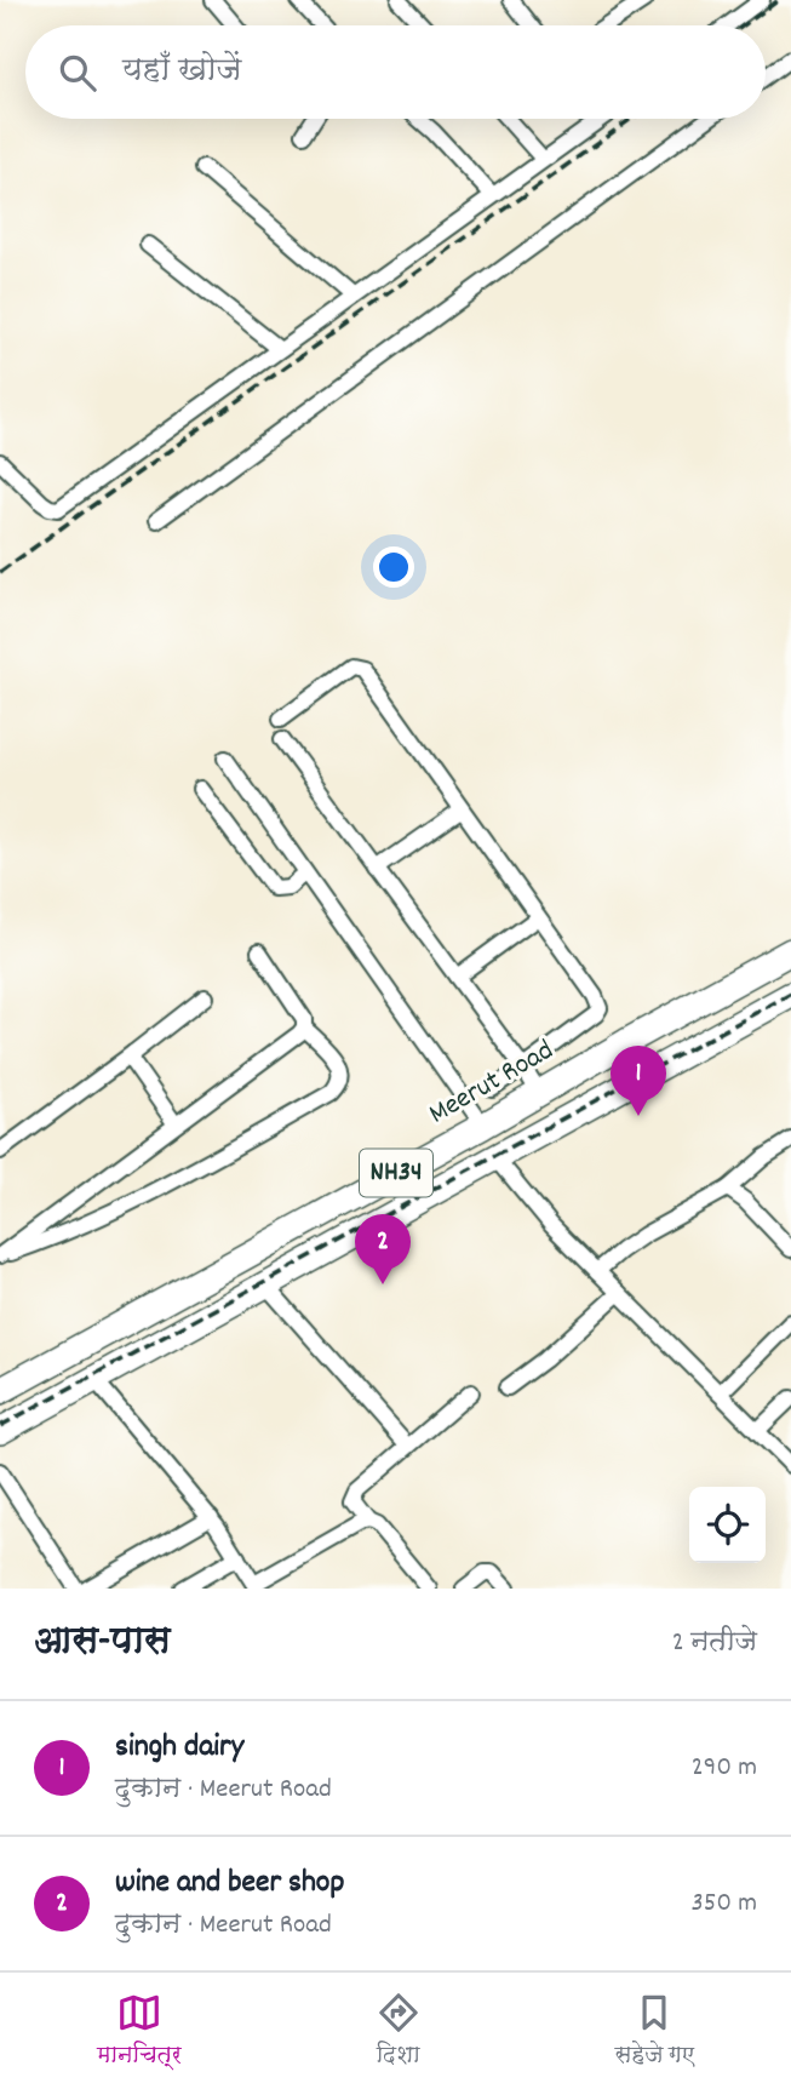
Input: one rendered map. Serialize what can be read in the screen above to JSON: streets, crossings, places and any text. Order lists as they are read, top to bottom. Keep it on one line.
{"streets":{"highway":["Meerut Road","NH34"]},"page":{"search":"यहाँ खोजें","pins":["1","2"],"heading":["आस-पास","2 नतीजे"],"list":[{"mark":"1","name":"singh dairy","note":"दुकान · Meerut Road","value":"290 m"},{"mark":"2","name":"wine and beer shop","note":"दुकान · Meerut Road","value":"350 m"}],"nav":["मानचित्र","दिशा","सहेजे गए"]}}
